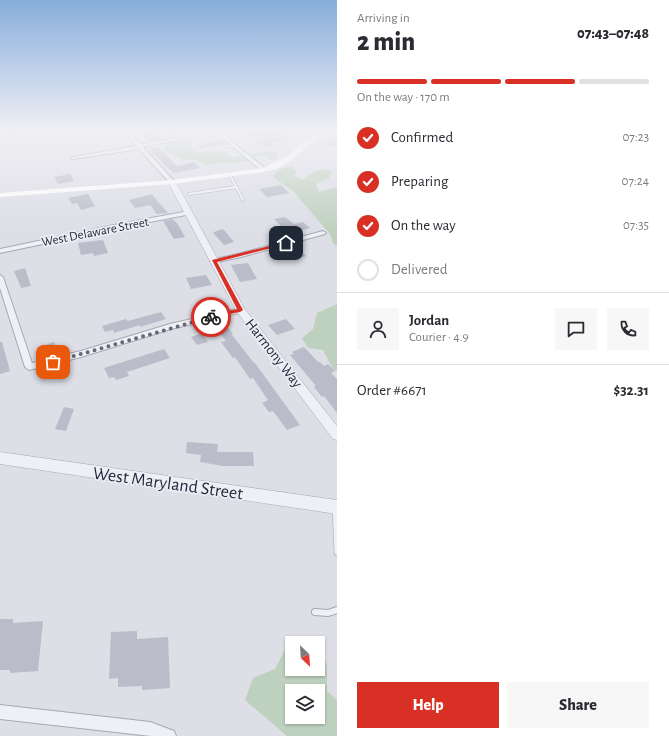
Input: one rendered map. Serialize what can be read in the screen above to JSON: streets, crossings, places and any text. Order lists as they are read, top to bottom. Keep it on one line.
{"streets":{"street":["West Delaware Street","Harmony Way","West Maryland Street"]},"crossings":[["West Delaware Street","Harmony Way"]],"north":"bottom right","page":{"heading":["2 min","Arriving in","07:43–07:48"],"panel":["Jordan","Courier · 4.9","Order #6671","$32.31"],"bar":"On the way · 170 m","list":[["Confirmed","07:23"],["Preparing","07:24"],["On the way","07:35"],"Delivered"],"buttons":["Help","Share"]}}
